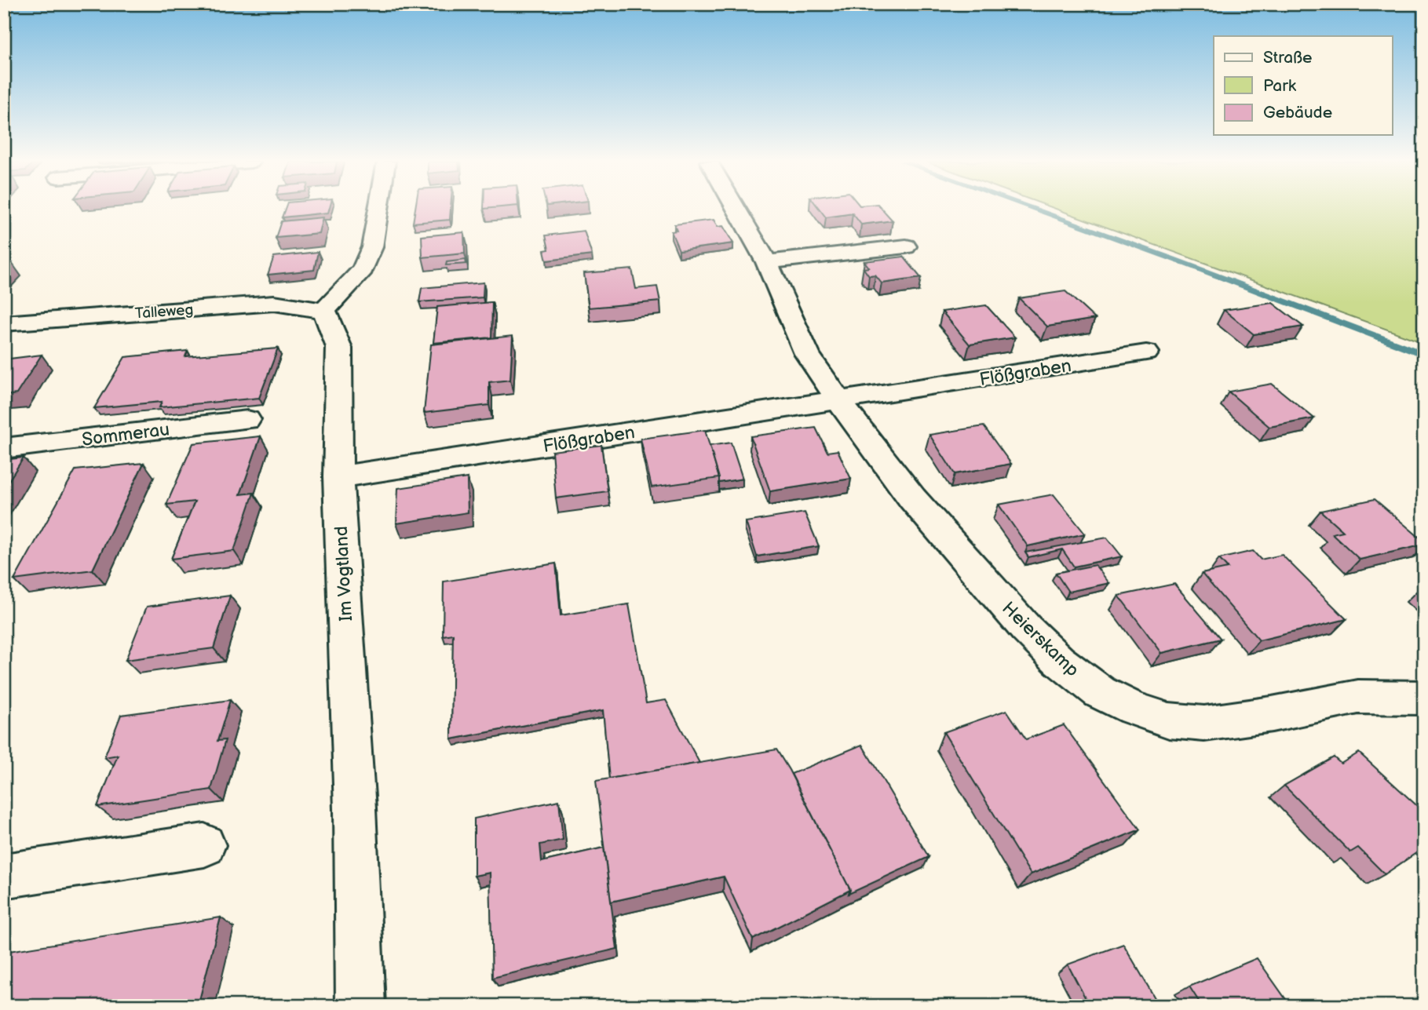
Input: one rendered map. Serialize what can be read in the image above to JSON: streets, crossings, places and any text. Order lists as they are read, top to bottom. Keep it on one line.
{"streets":{"street":["Talleweg","Flößgraben","Sommerau","Im Vogtland","Heierskamp"]},"crossings":[["Talleweg","Im Vogtland"],["Flößgraben","Im Vogtland"],["Flößgraben","Heierskamp"]],"legend":["Straße","Park","Gebäude"]}
